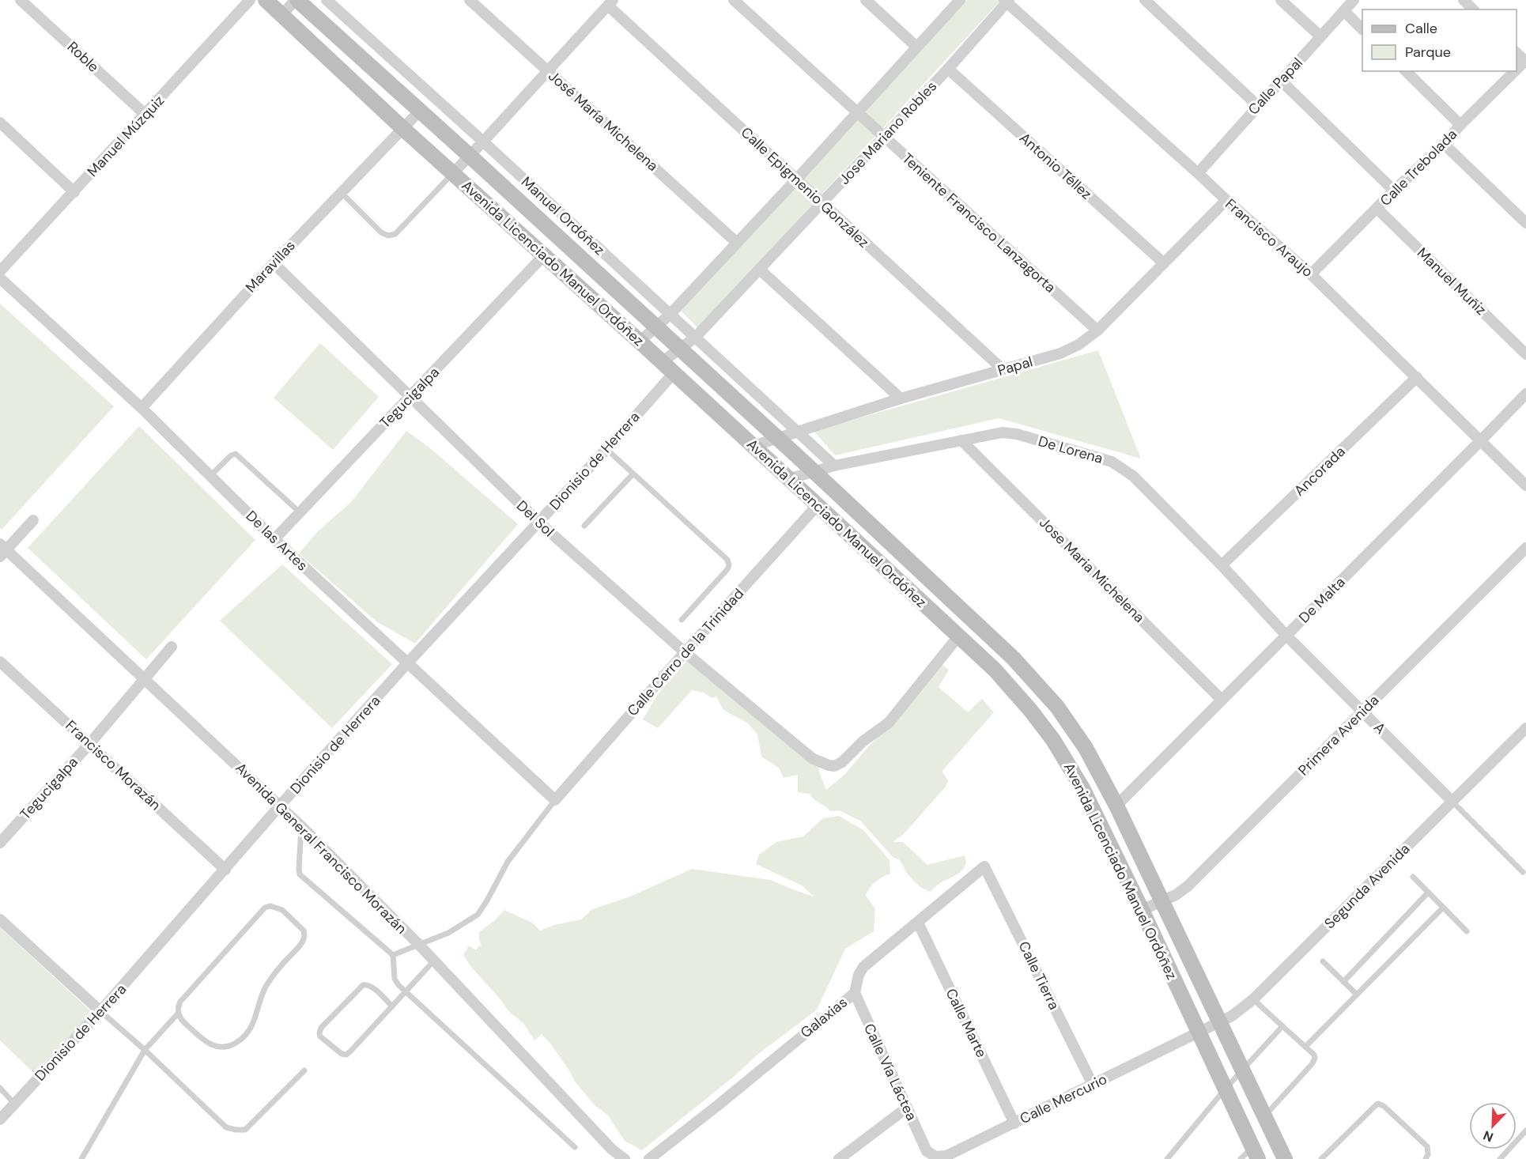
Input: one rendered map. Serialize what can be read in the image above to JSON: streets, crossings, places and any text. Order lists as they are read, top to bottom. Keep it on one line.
{"streets":{"main road":["Avenida Licenciado Manuel Ordóñez"],"street":["Roble","Calle Papal","José María Michelena","Jose Mariano Robles","Manuel Múzquiz","Antonio Téllez","Calle Trebolada","Calle Epigmenio González","Manuel Ordóñez","Teniente Francisco Lanzagorta","Francisco Araujo","Maravillas","Manuel Muñiz","Papal","Tegucigalpa","De Lorena","Dionisio de Herrera","Ancorada","Del Sol","De las Artes","Jose Maria Michelena","De Malta","Calle Cerro de la Trinidad","A","Primera Avenida","Francisco Morazán","Avenida General Francisco Morazán","Segunda Avenida","Calle Tierra","Galaxias","Calle Marte","Calle Vía Láctea","Calle Mercurio"]},"crossings":[["Roble","Manuel Múzquiz"],["Calle Papal","Francisco Araujo"],["Jose Mariano Robles","Antonio Téllez"],["Jose Mariano Robles","Calle Epigmenio González"],["Jose Mariano Robles","Manuel Ordóñez"],["Jose Mariano Robles","Teniente Francisco Lanzagorta"],["Jose Mariano Robles","Francisco Araujo"],["Jose Mariano Robles","Avenida Licenciado Manuel Ordóñez"],["Manuel Múzquiz","De las Artes"],["Antonio Téllez","Papal"],["Calle Trebolada","Francisco Araujo"],["Calle Trebolada","Manuel Muñiz"],["Calle Epigmenio González","Papal"],["Manuel Ordóñez","Papal"],["Manuel Ordóñez","De Lorena"],["Teniente Francisco Lanzagorta","Papal"],["Francisco Araujo","Papal"],["Francisco Araujo","Ancorada"],["Francisco Araujo","De Malta"],["Avenida Licenciado Manuel Ordóñez","Maravillas"],["Avenida Licenciado Manuel Ordóñez","Papal"],["Avenida Licenciado Manuel Ordóñez","Tegucigalpa"],["Avenida Licenciado Manuel Ordóñez","De Lorena"],["Avenida Licenciado Manuel Ordóñez","Dionisio de Herrera"],["Avenida Licenciado Manuel Ordóñez","Del Sol"],["Avenida Licenciado Manuel Ordóñez","De Malta"],["Avenida Licenciado Manuel Ordóñez","Calle Cerro de la Trinidad"],["Avenida Licenciado Manuel Ordóñez","Primera Avenida"],["Avenida Licenciado Manuel Ordóñez","Segunda Avenida"],["Avenida Licenciado Manuel Ordóñez","Calle Mercurio"],["Maravillas","Del Sol"],["Maravillas","De las Artes"],["Tegucigalpa","Del Sol"],["Tegucigalpa","De las Artes"],["Tegucigalpa","Francisco Morazán"],["Tegucigalpa","Avenida General Francisco Morazán"],["De Lorena","Ancorada"],["De Lorena","Jose Maria Michelena"],["De Lorena","De Malta"],["De Lorena","A"],["Dionisio de Herrera","Del Sol"],["Dionisio de Herrera","De las Artes"],["Dionisio de Herrera","Francisco Morazán"],["Dionisio de Herrera","Avenida General Francisco Morazán"],["Del Sol","Calle Cerro de la Trinidad"],["De las Artes","Calle Cerro de la Trinidad"],["Jose Maria Michelena","De Malta"],["De Malta","A"],["A","Primera Avenida"],["A","Segunda Avenida"],["Segunda Avenida","Calle Mercurio"],["Calle Tierra","Galaxias"],["Calle Tierra","Calle Mercurio"],["Galaxias","Calle Marte"],["Galaxias","Calle Vía Láctea"],["Calle Marte","Calle Mercurio"],["Calle Vía Láctea","Calle Mercurio"]],"legend":["Calle","Parque"],"north":"bottom left"}
